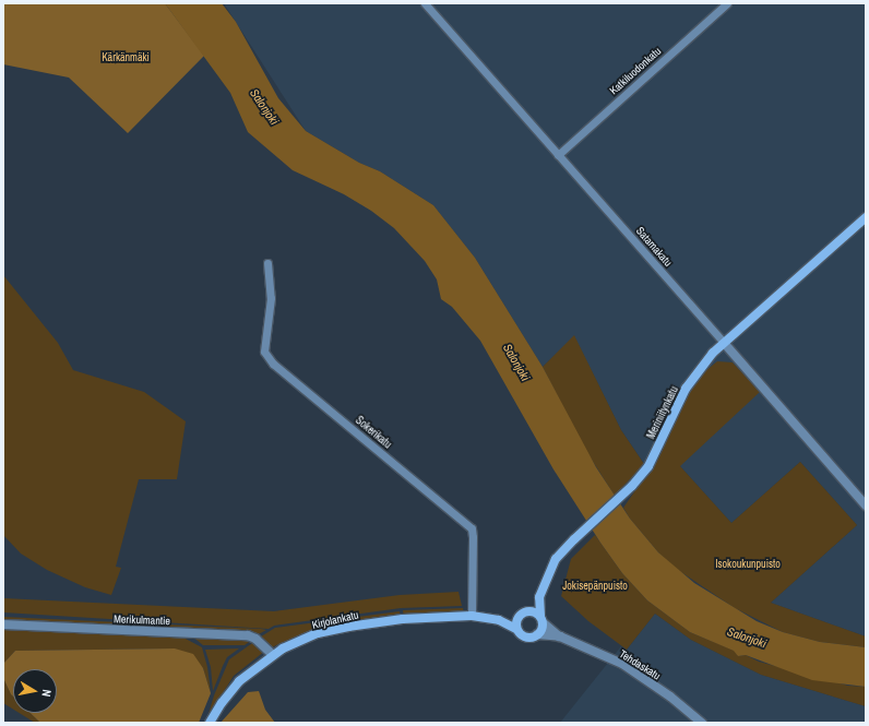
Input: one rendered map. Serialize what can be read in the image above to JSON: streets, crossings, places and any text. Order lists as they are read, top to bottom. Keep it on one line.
{"streets":{"main road":["Meriniitynkatu","Kirjolankatu"],"street":["Katkiluodonkatu","Satamakatu","Sokerikatu","Merikulmantie","Tehdaskatu"]},"crossings":[["Katkiluodonkatu","Satamakatu"],["Satamakatu","Meriniitynkatu"],["Meriniitynkatu","Kirjolankatu"],["Meriniitynkatu","Tehdaskatu"],["Sokerikatu","Kirjolankatu"],["Merikulmantie","Kirjolankatu"],["Kirjolankatu","Tehdaskatu"]],"water":["Salonjoki"],"parks":["Kärkänmäki","Isokoukunpuisto","Jokisepänpuisto"],"north":"right"}
